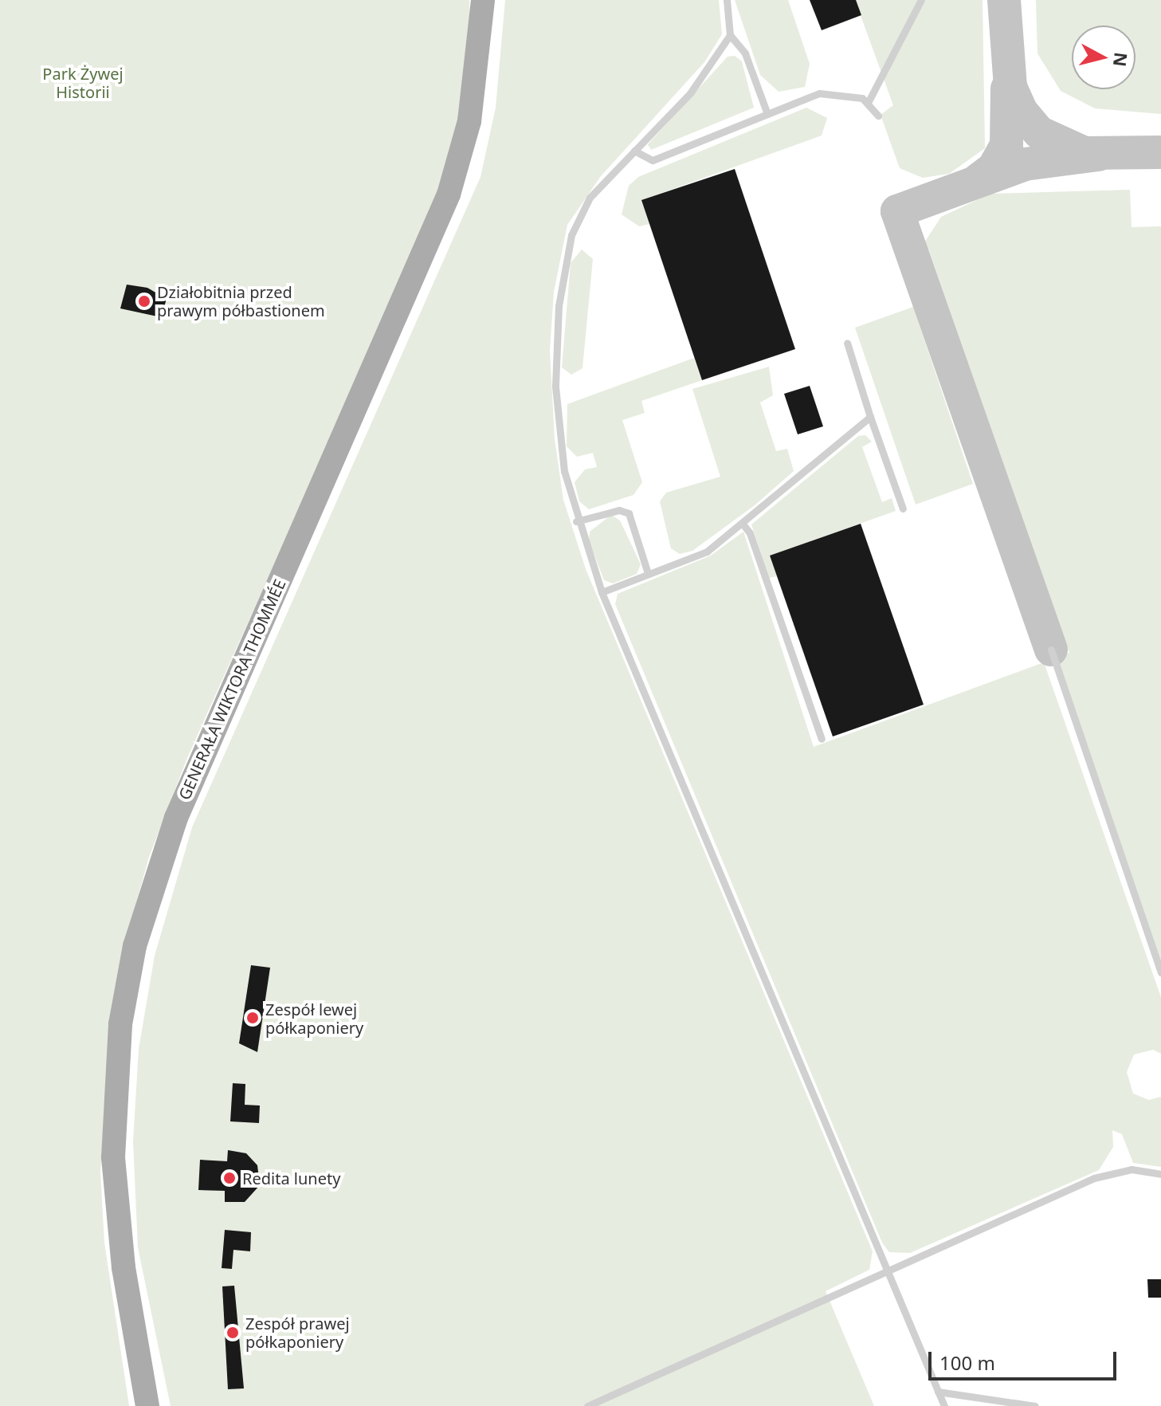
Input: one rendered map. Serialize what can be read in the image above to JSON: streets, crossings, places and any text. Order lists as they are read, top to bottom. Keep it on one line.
{"streets":{"main road":["GENERAŁA WIKTORA THOMMÉE"]},"parks":["Park Żywej Historii"],"places":["Działobitnia przed prawym półbastionem","Zespół lewej półkaponiery","Redita lunety","Zespół prawej półkaponiery"],"scale_bar":"100 m","north":"right"}
